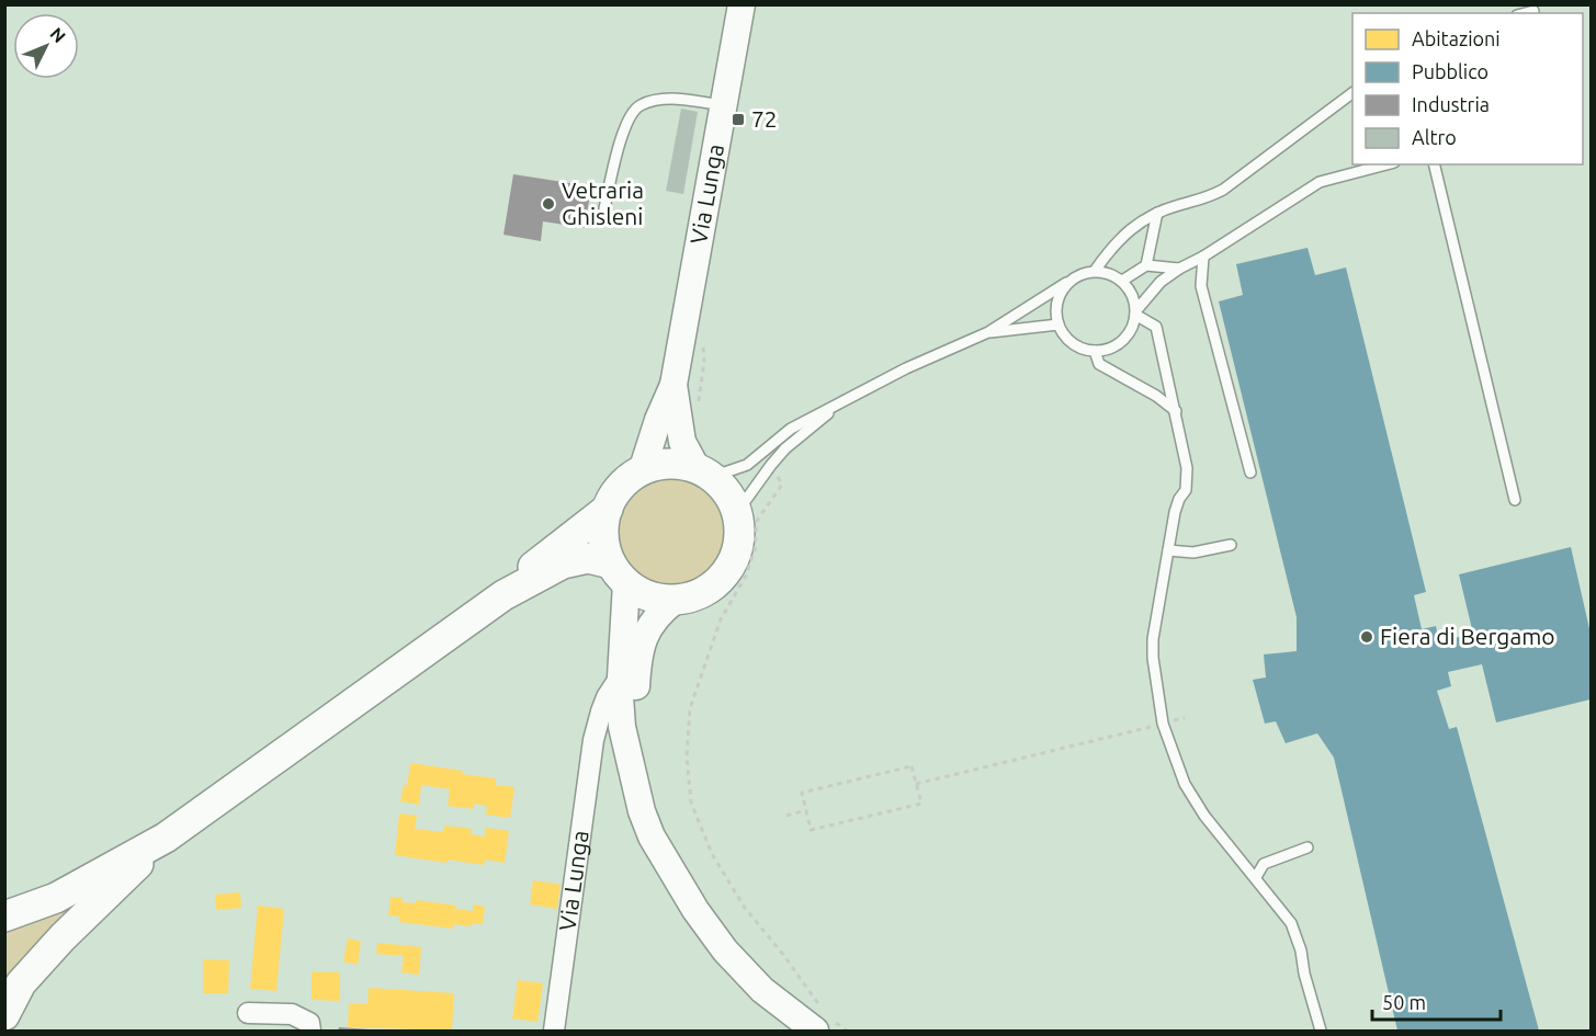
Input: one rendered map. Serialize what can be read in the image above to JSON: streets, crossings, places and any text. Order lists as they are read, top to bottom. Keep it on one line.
{"streets":{"main road":["Via Lunga"]},"places":{"transit":["72"],"other":["Vetraria Ghisleni","Fiera di Bergamo"]},"legend":["Abitazioni","Pubblico","Industria","Altro"],"scale_bar":"50 m","north":"top right"}
